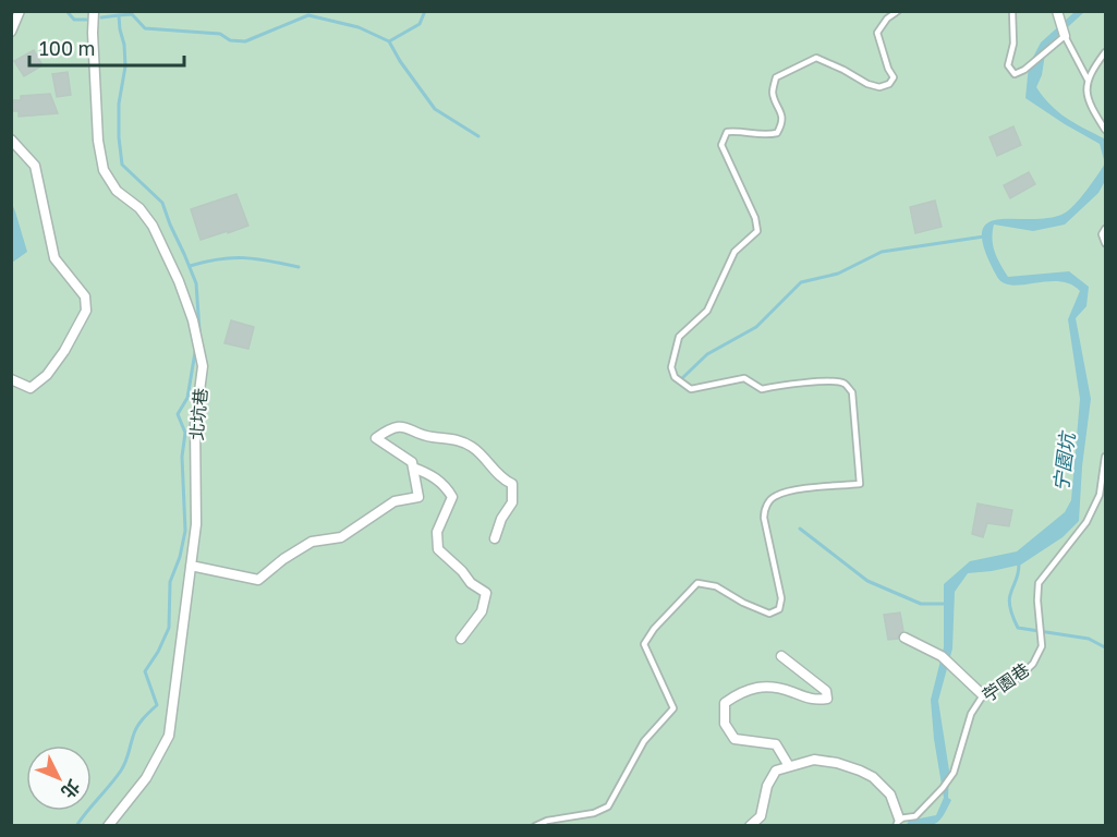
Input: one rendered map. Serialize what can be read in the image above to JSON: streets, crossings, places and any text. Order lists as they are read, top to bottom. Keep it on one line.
{"streets":{"street":["北坑巷","苧園巷"]},"water":["宁園坑"],"scale_bar":"100 m","north":"bottom right"}
